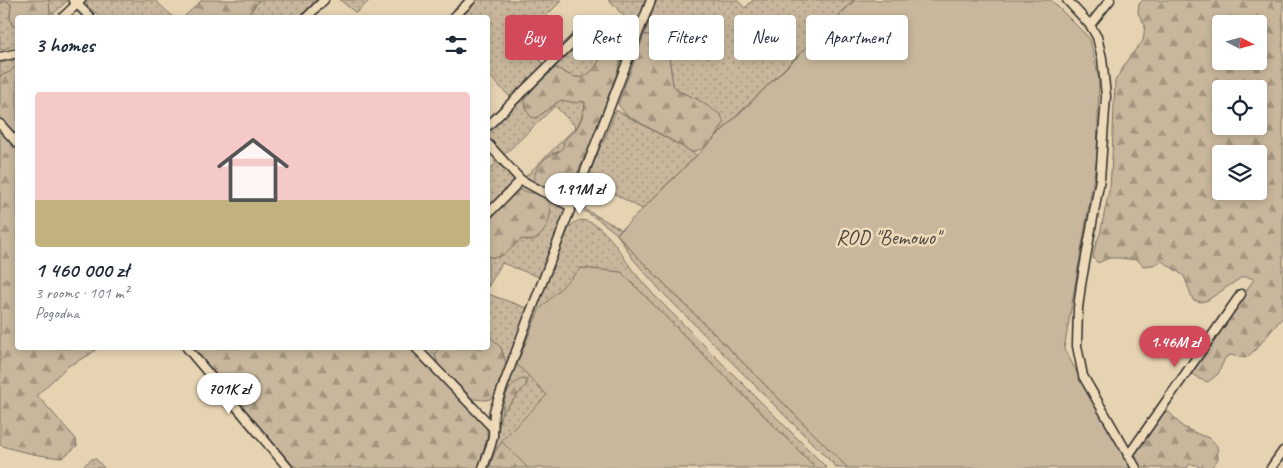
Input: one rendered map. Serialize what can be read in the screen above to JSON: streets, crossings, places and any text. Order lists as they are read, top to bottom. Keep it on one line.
{"parks":["ROD \"Bemowo\""],"north":"right","page":{"chip":["Buy","Rent","Filters","New","Apartment"],"heading":"3 homes","list":[{"name":"1 460 000 zł","note":"3 rooms · 101 m² · Pogodna"}],"price":["1.91M zł","1.46M zł","701K zł"]}}
